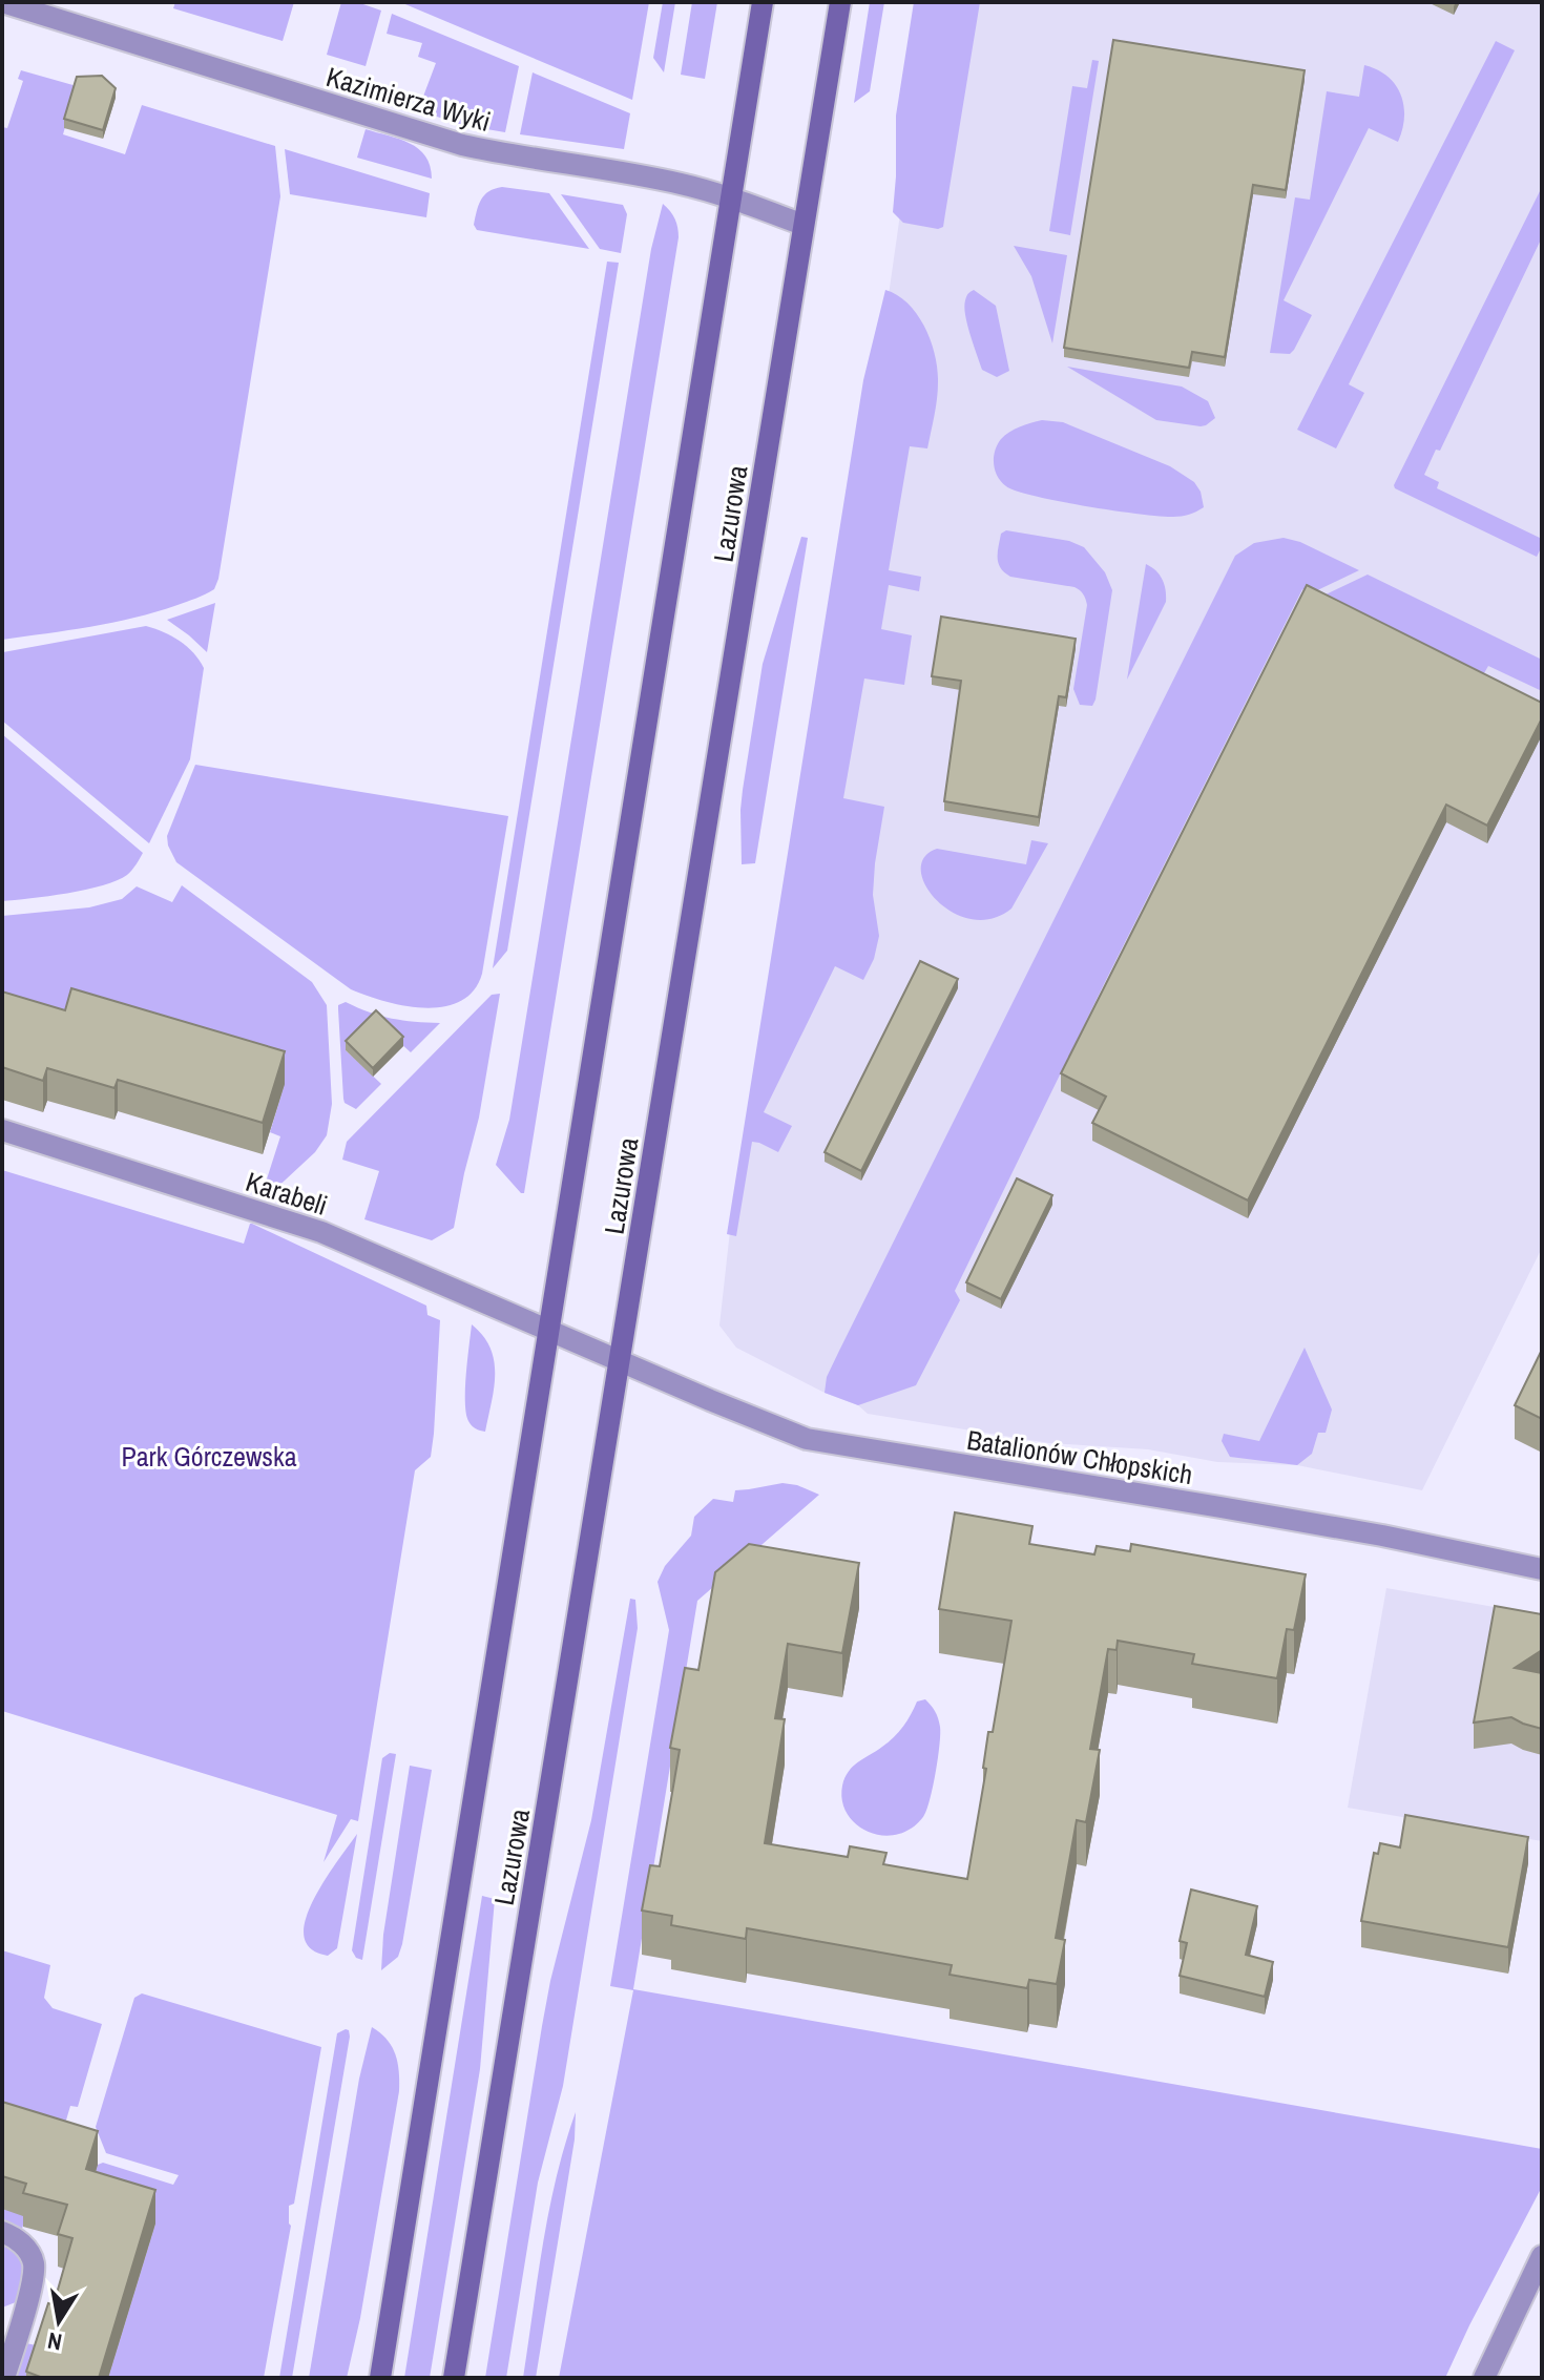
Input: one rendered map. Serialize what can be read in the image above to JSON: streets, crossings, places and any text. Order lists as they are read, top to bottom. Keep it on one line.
{"streets":{"main road":["Lazurowa"],"street":["Kazimierza Wyki","Karabeli","Batalionów Chłopskich"]},"crossings":[["Kazimierza Wyki","Lazurowa"],["Lazurowa","Karabeli"],["Lazurowa","Batalionów Chłopskich"],["Karabeli","Batalionów Chłopskich"]],"parks":["Park Górczewska"],"north":"bottom"}
